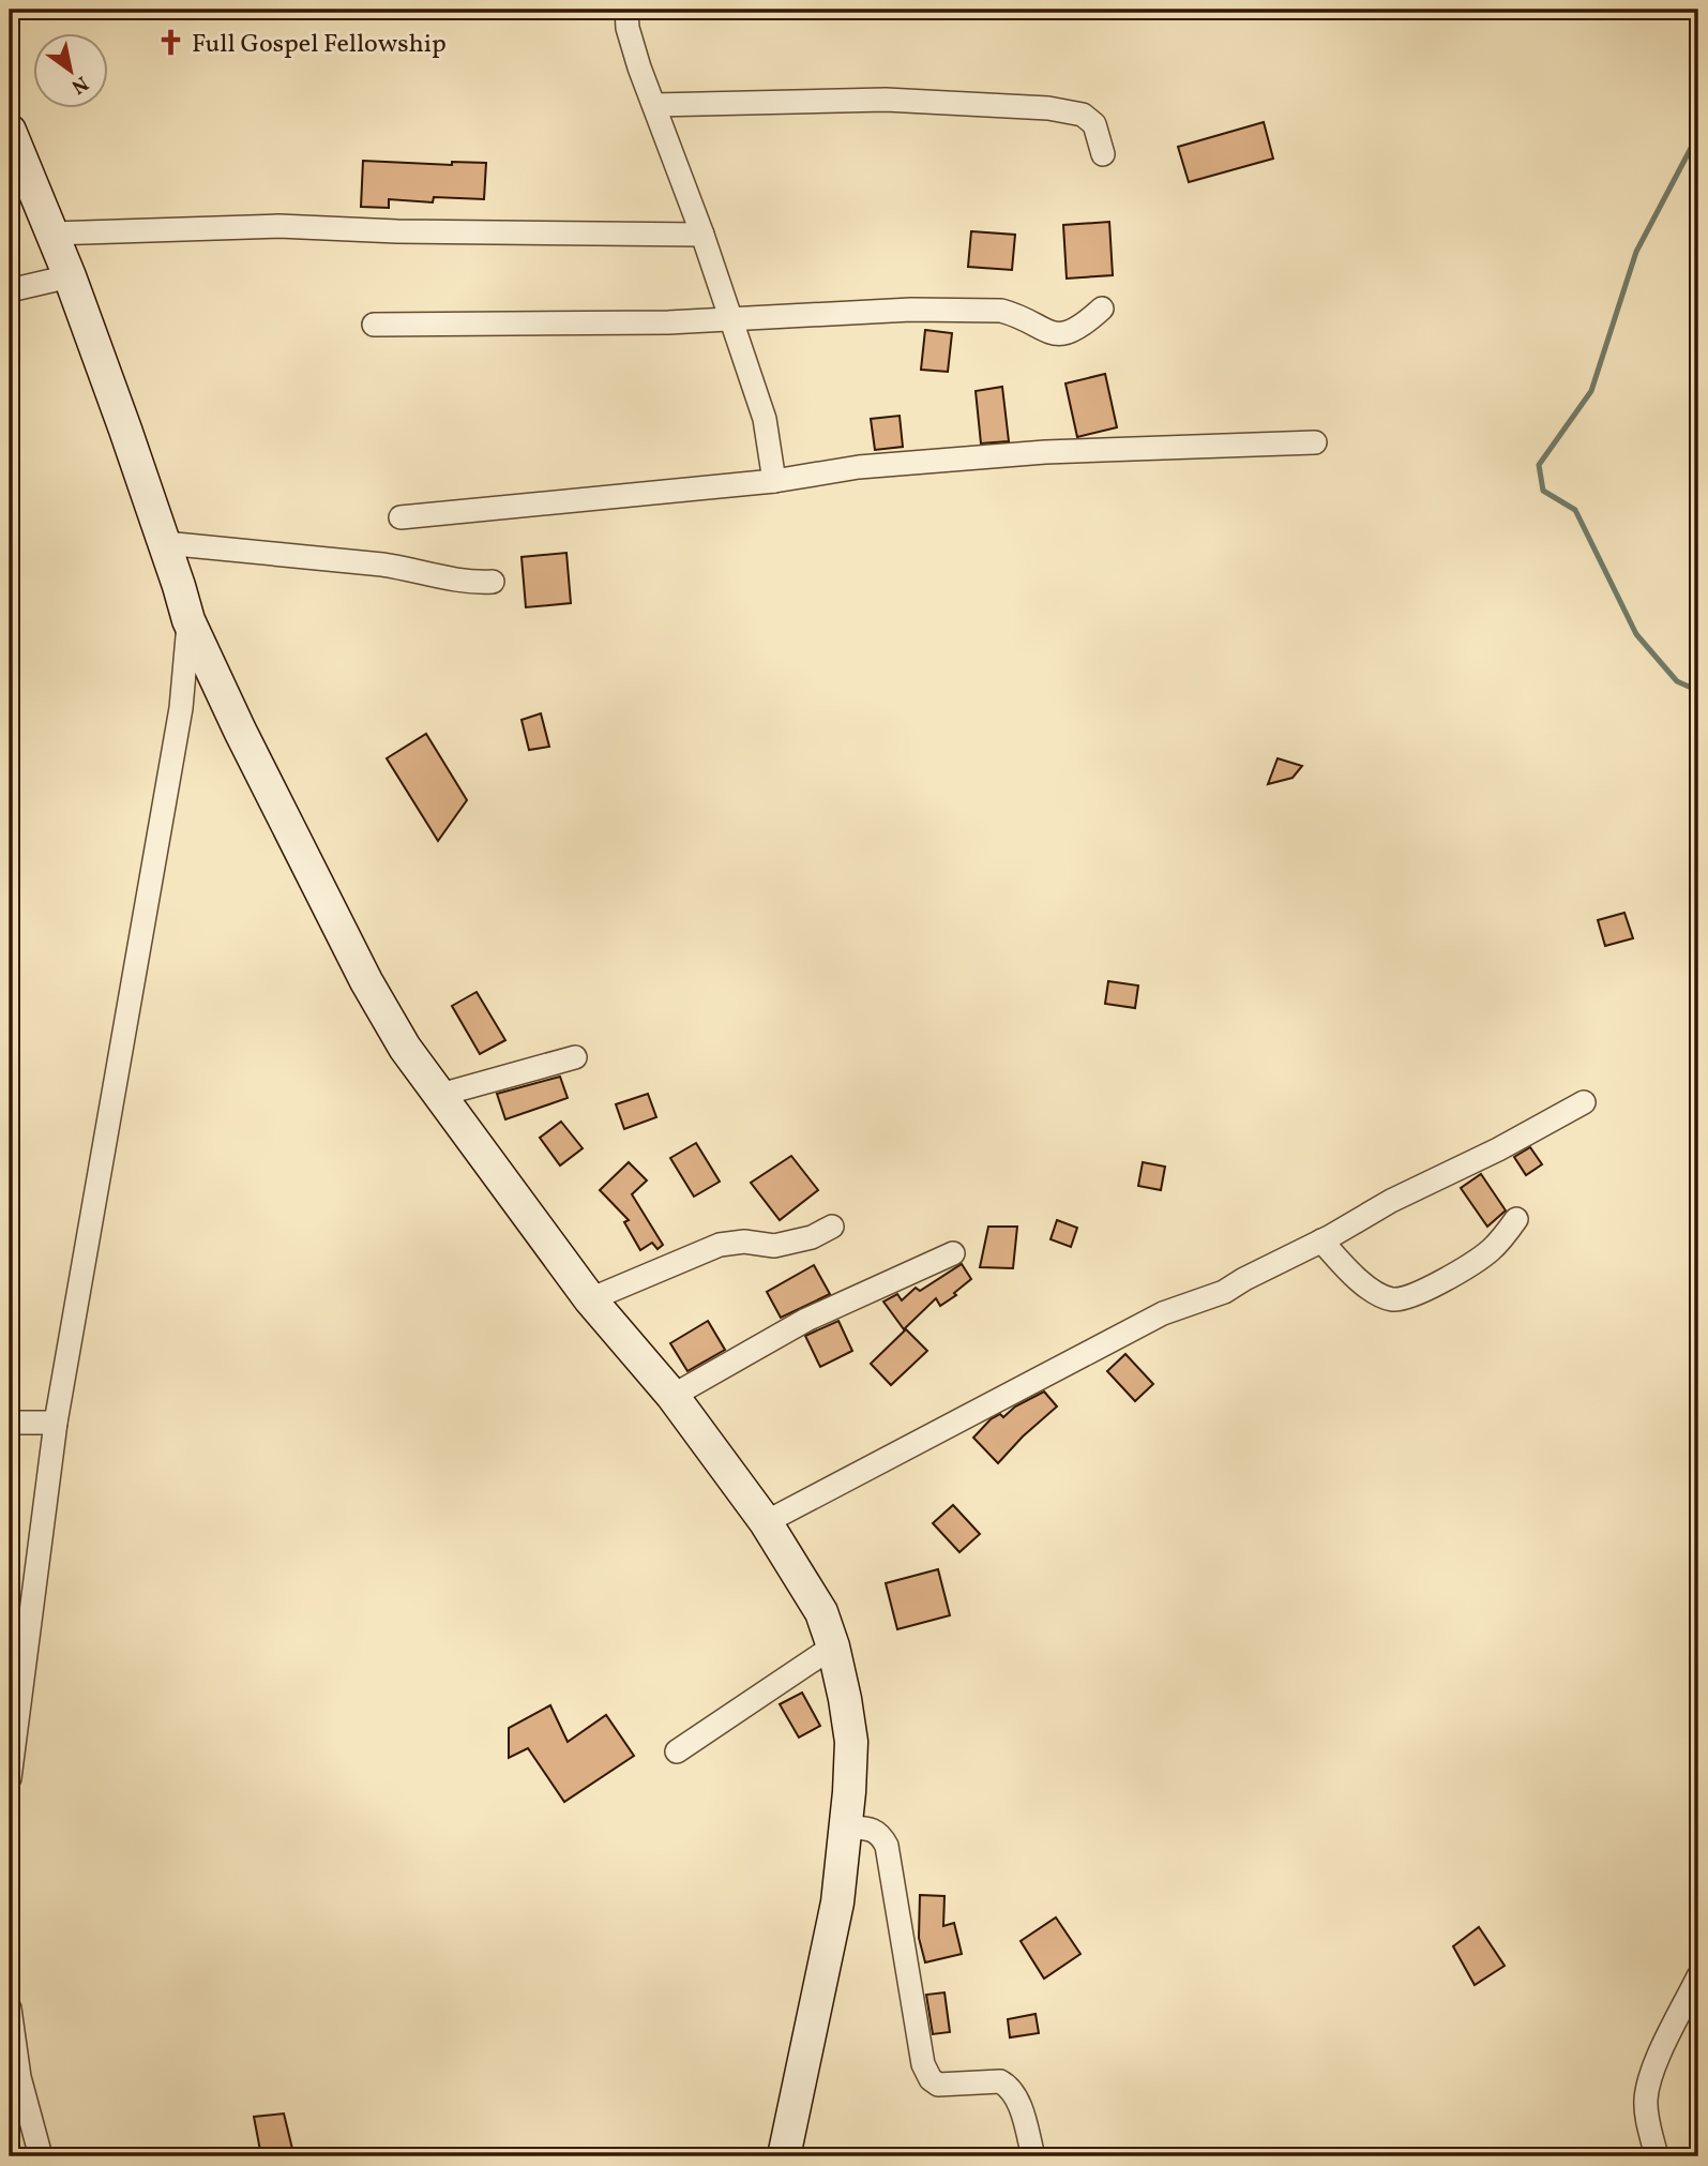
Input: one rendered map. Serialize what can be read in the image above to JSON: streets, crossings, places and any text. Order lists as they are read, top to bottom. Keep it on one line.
{"places":{"church":["Full Gospel Fellowship"]},"north":"bottom right"}
